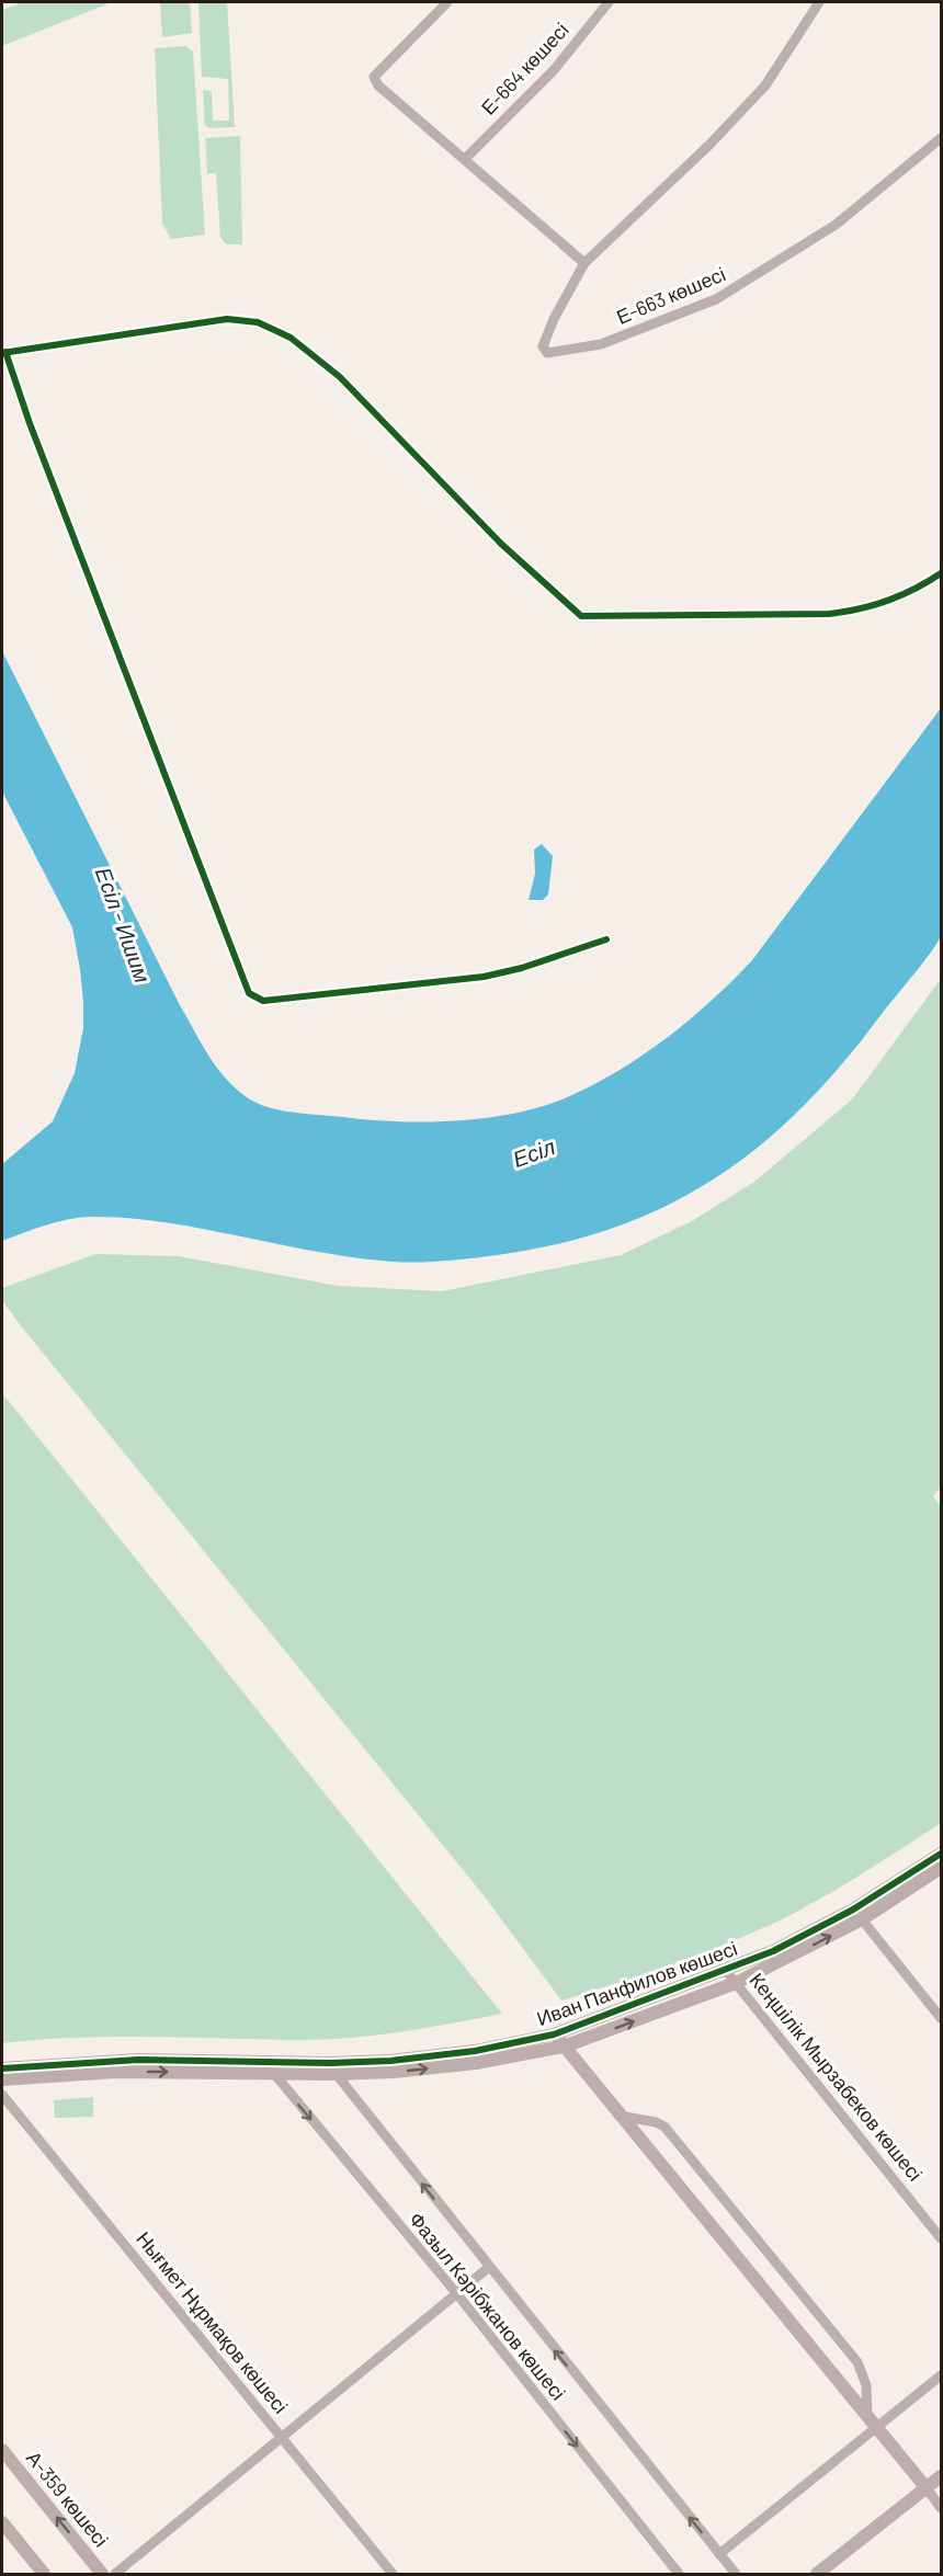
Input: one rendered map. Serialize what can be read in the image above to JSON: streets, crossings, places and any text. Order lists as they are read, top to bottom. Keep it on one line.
{"streets":{"street":["Е-664 көшесі","Е-663 көшесі","Иван Панфилов көшесі","Кеңшілік Мырзабеков көшесі","Фазыл Кәрібжанов көшесі","Нығмет Нұрмақов көшесі","А-359 көшесі"]},"crossings":[["Иван Панфилов көшесі","Кеңшілік Мырзабеков көшесі"],["Иван Панфилов көшесі","Фазыл Кәрібжанов көшесі"]],"water":["Есіл - Ишим","Есіл"]}
